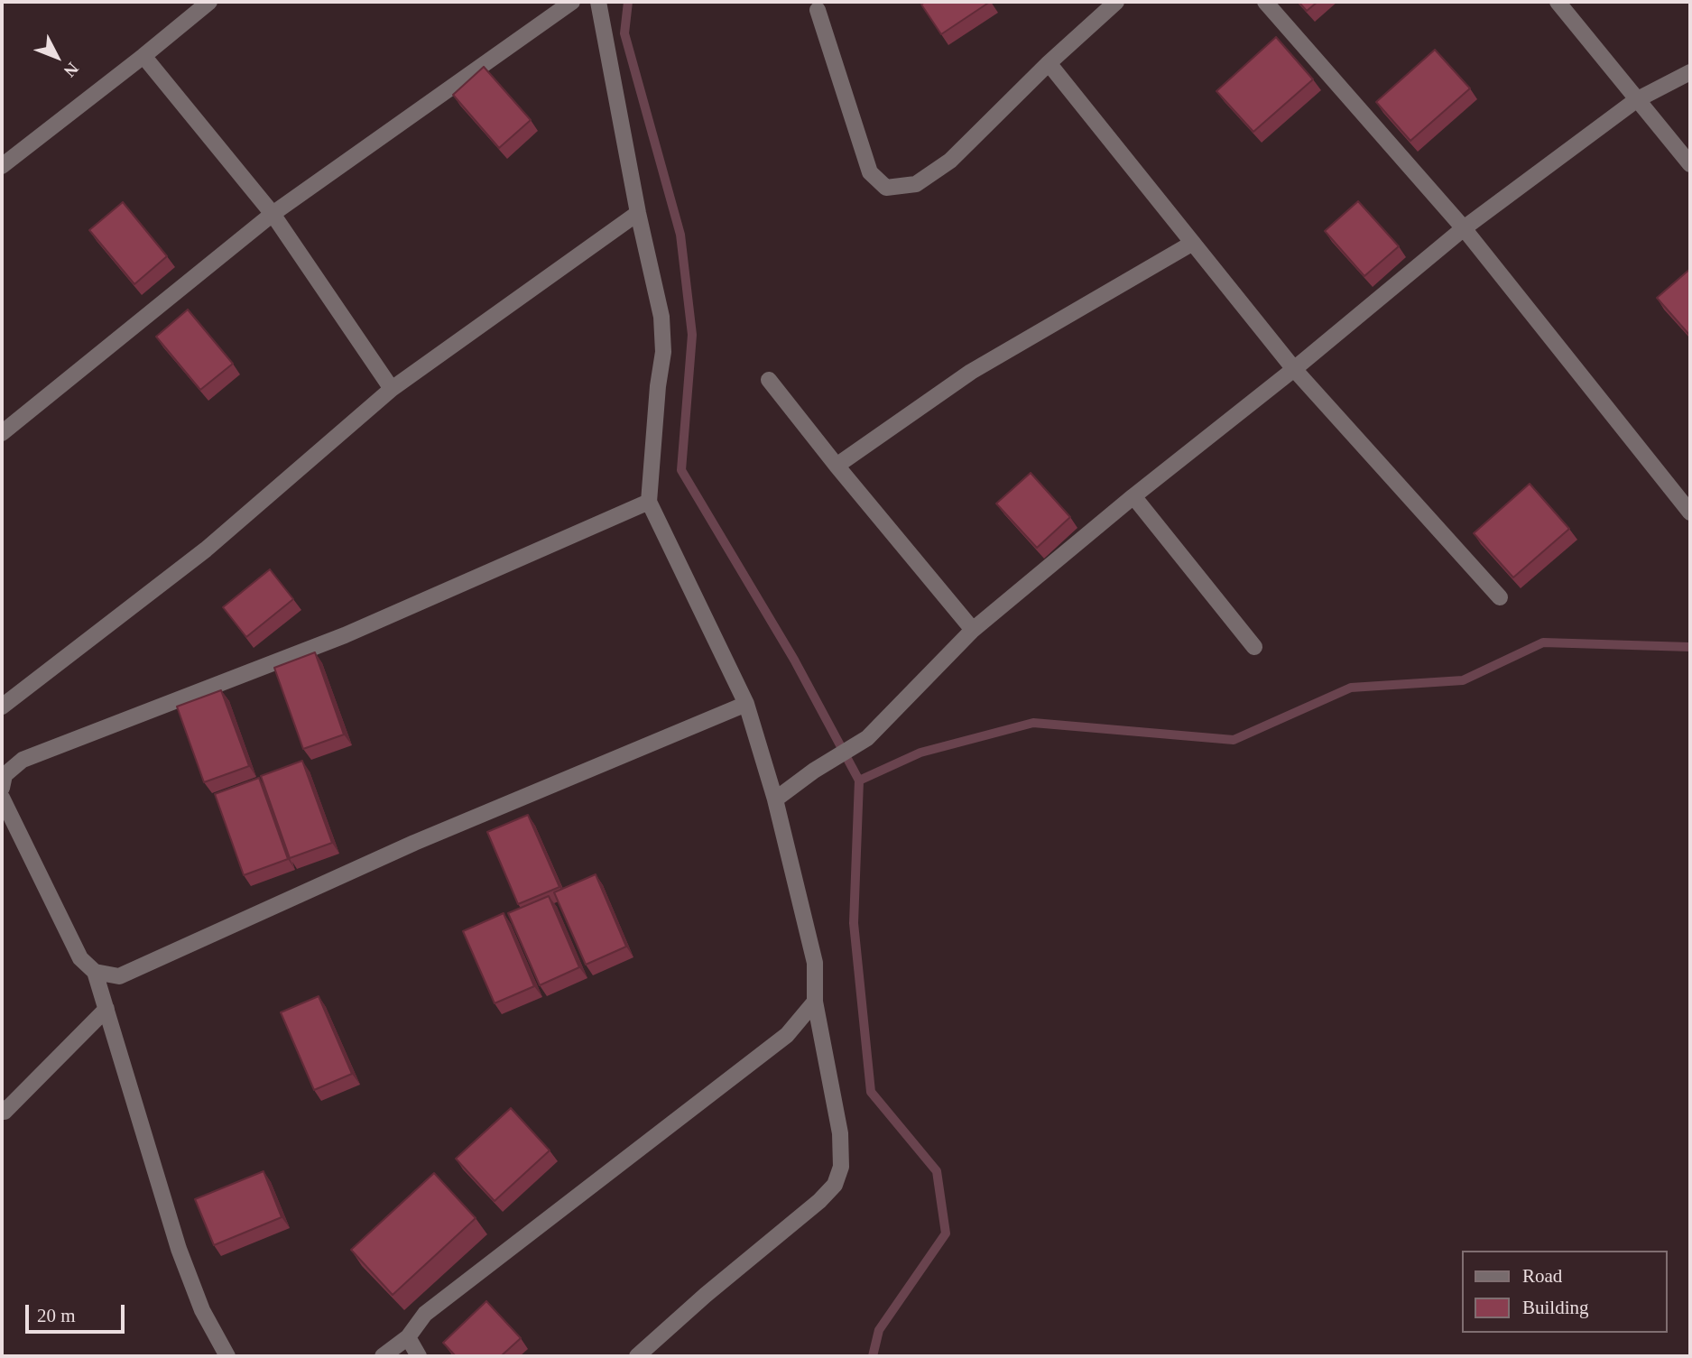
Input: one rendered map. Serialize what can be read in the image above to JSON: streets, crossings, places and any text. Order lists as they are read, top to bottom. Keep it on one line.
{"legend":["Road","Building"],"scale_bar":"20 m","north":"bottom right"}
